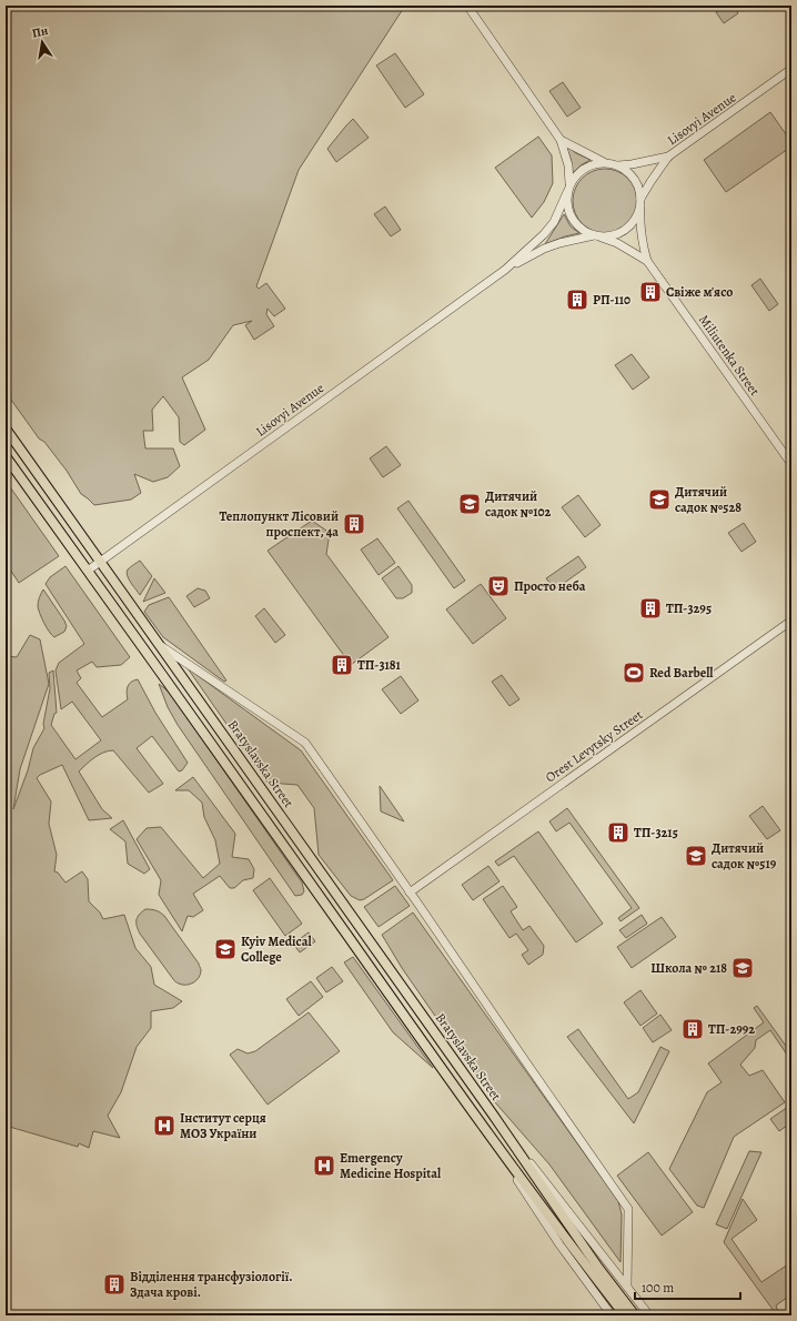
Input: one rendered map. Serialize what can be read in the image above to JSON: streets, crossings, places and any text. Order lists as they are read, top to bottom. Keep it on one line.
{"streets":{"main road":["Bratyslavska Street"],"street":["Lisovyi Avenue","Miliutenka Street","Orest Levytsky Street"]},"crossings":[["Lisovyi Avenue","Miliutenka Street"],["Lisovyi Avenue","Bratyslavska Street"]],"places":{"building":["Свіже м'ясо","РП-110","Теплопункт Лісовий проспект, 4а","ТП-3295","ТП-3181","ТП-3215","ТП-2992","Відділення трансфузіології. Здача крові."],"school or university":["Дитячий садок №528","Дитячий садок №102","Дитячий садок №519","Kyiv Medical College","Школа № 218"],"theatre":["Просто неба"],"sports":["Red Barbell"],"hospital":["Інститут серця МОЗ України","Emergency Medicine Hospital"]},"scale_bar":"100 m","north":"top"}
